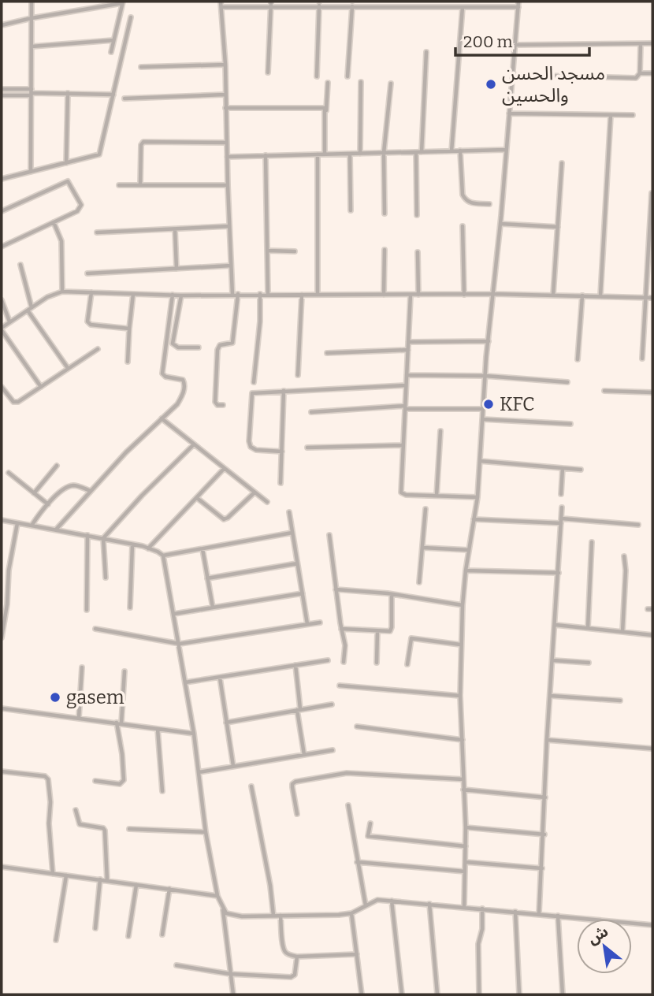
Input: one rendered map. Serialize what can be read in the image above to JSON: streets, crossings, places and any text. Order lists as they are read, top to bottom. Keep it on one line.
{"places":["مسجد الحسن والحسين","KFC","gasem"],"scale_bar":"200 m","north":"top left"}
